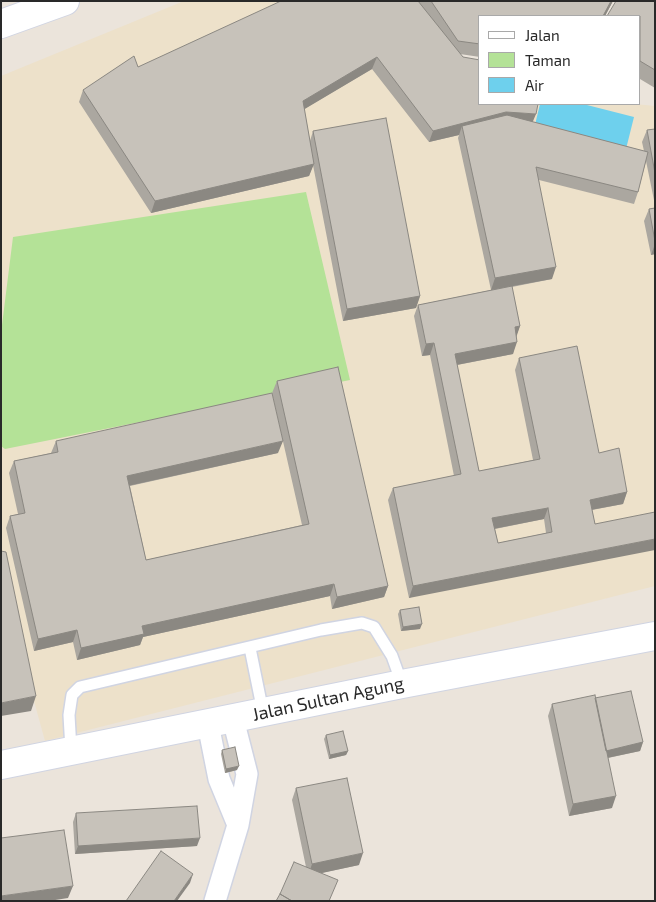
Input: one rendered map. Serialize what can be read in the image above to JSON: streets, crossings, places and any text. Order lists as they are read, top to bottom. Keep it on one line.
{"streets":{"street":["Jalan Sultan Agung"]},"legend":["Jalan","Taman","Air"]}
